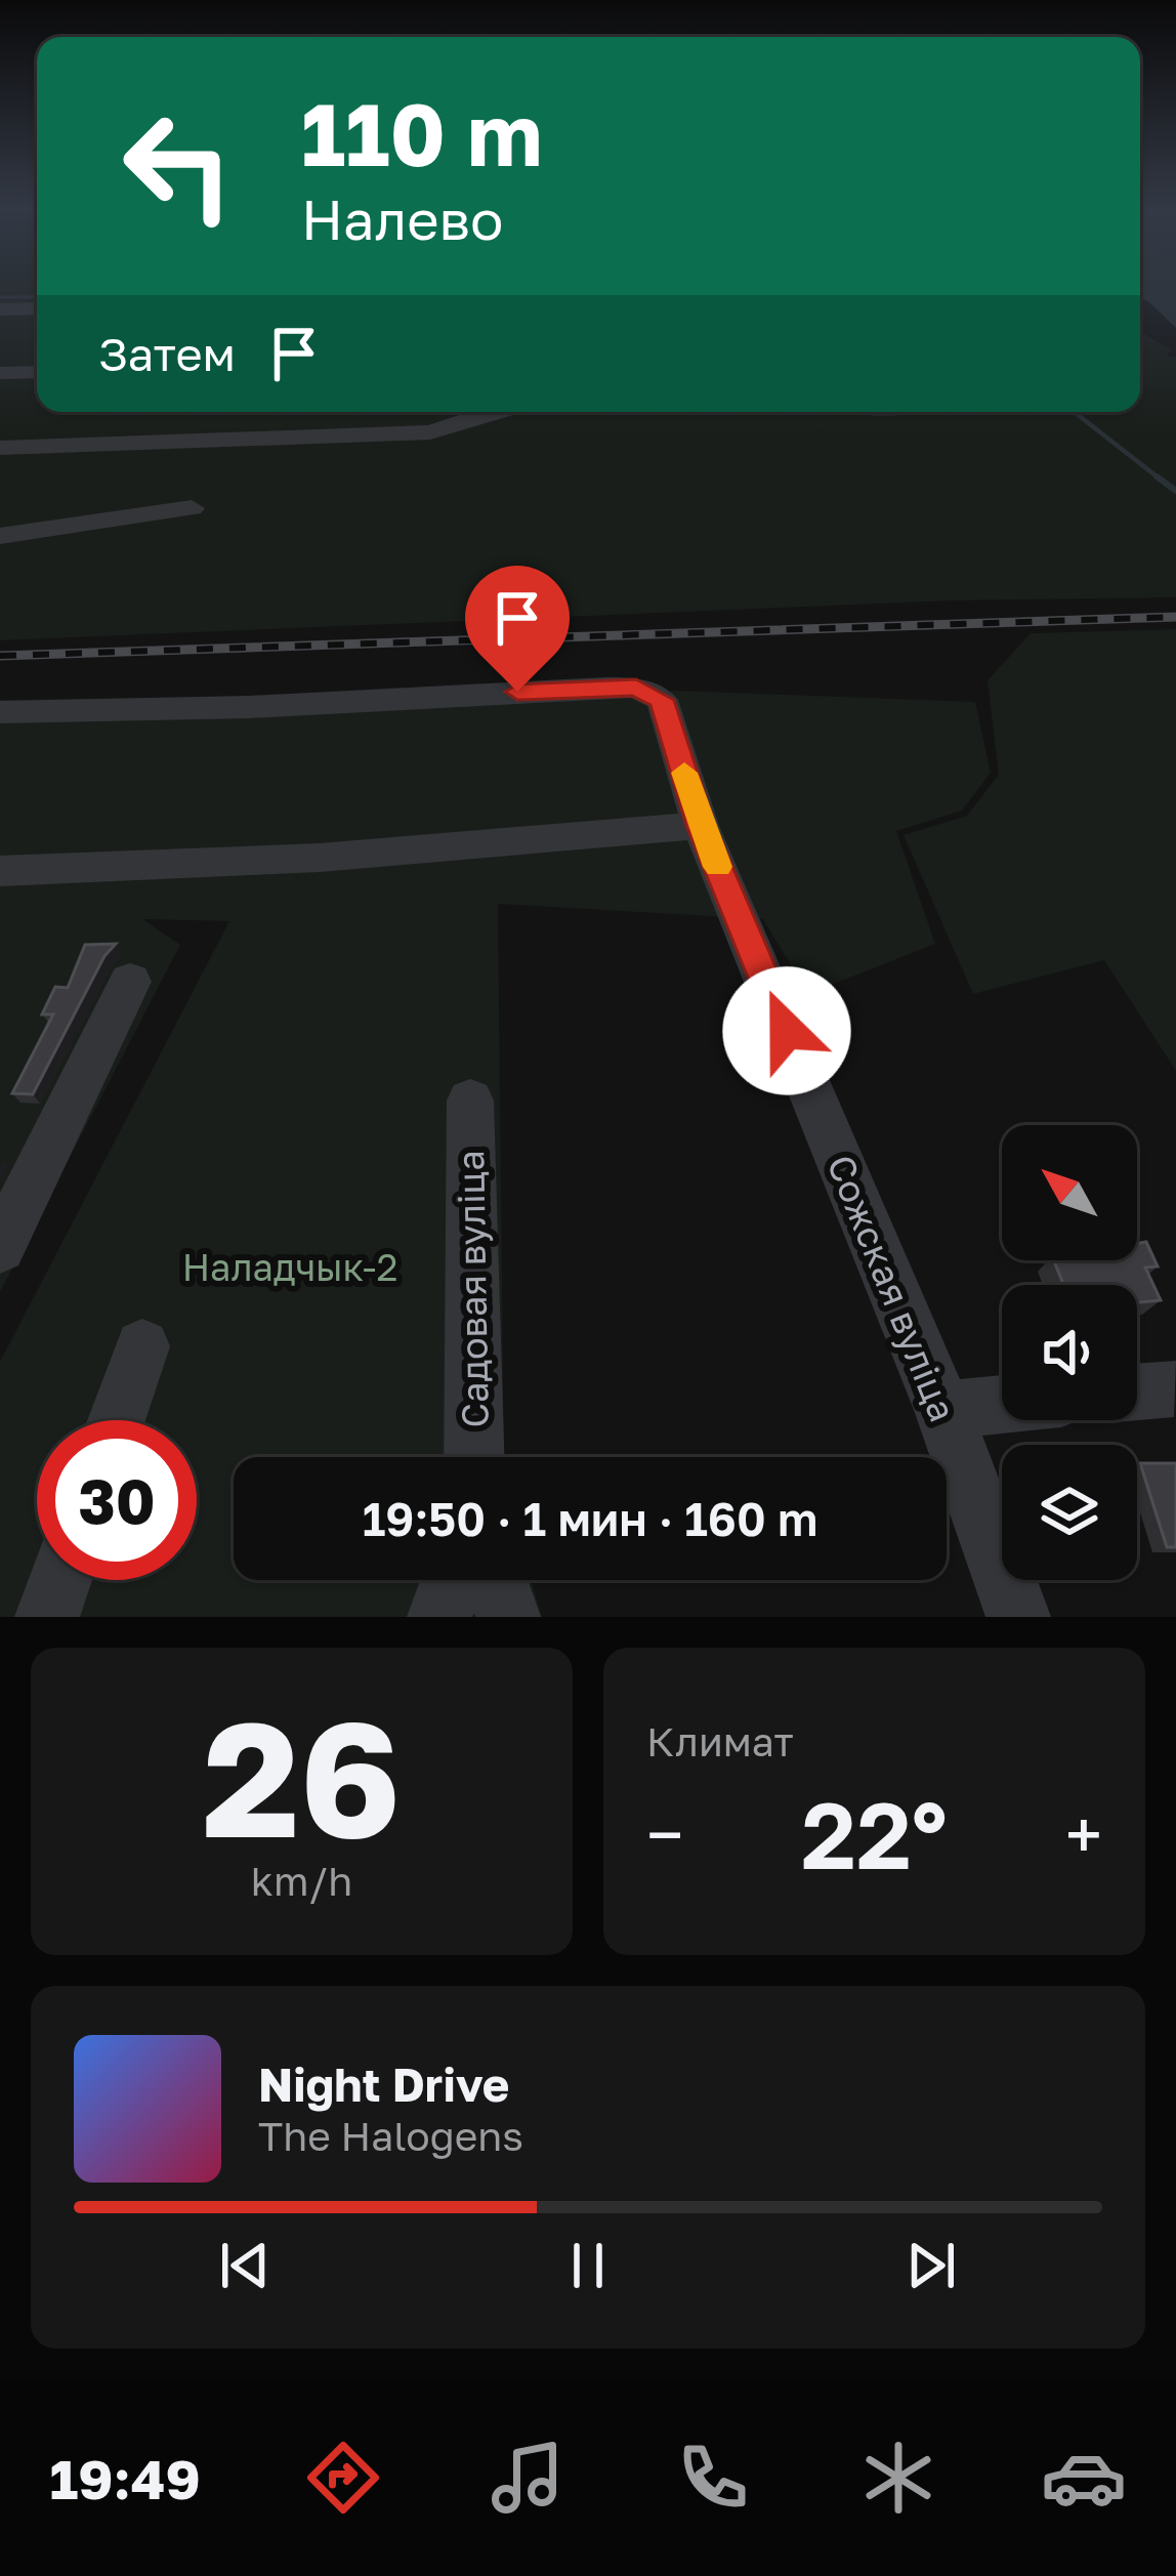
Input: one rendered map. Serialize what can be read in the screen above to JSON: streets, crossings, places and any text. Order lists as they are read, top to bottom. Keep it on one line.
{"streets":{"street":["Сожская вуліца","Садовая вуліца"]},"parks":["Наладчык-2"],"north":"top left","page":{"turn":["110 m","Налево"],"then":"Затем","limit":"30","trip":"19:50 · 1 мин · 160 m","tile":[["26","km/h"],"Климат"],"heat":["−","22°","+"],"song":["Night Drive","The Halogens"],"tabs":"19:49"}}
